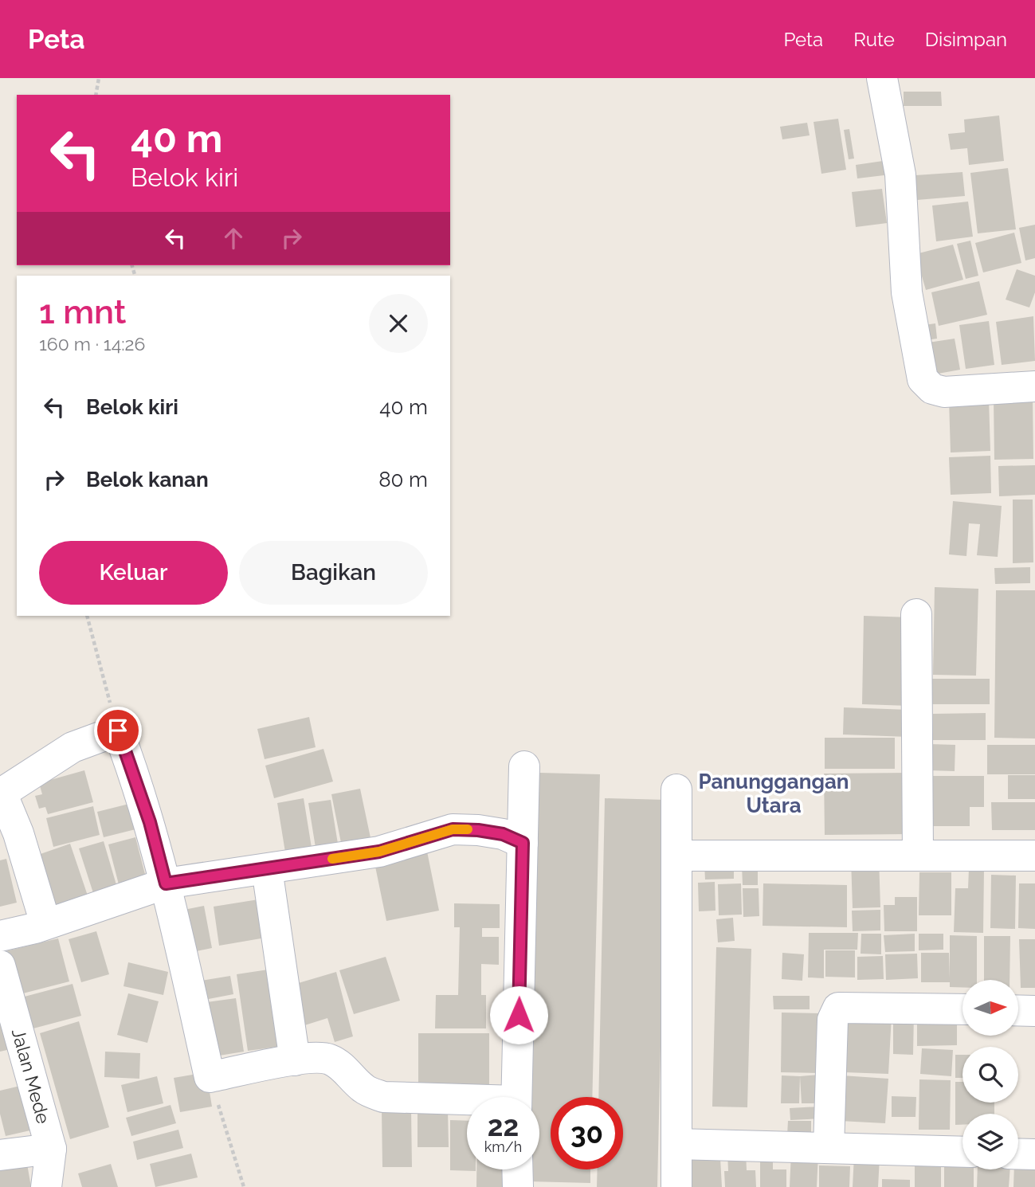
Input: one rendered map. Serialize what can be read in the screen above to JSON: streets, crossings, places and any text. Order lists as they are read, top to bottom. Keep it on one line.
{"streets":{"street":["Jalan Mede"]},"districts":["Panunggangan Utara"],"north":"right","page":{"header":"Peta","nav":["Peta","Rute","Disimpan"],"turn":["40 m","Belok kiri"],"heading":["1 mnt","160 m · 14:26"],"list":[{"name":"Belok kiri","value":"40 m"},{"name":"Belok kanan","value":"80 m"}],"buttons":["Keluar","Bagikan"],"speed":"22 km/h","limit":"30"}}
